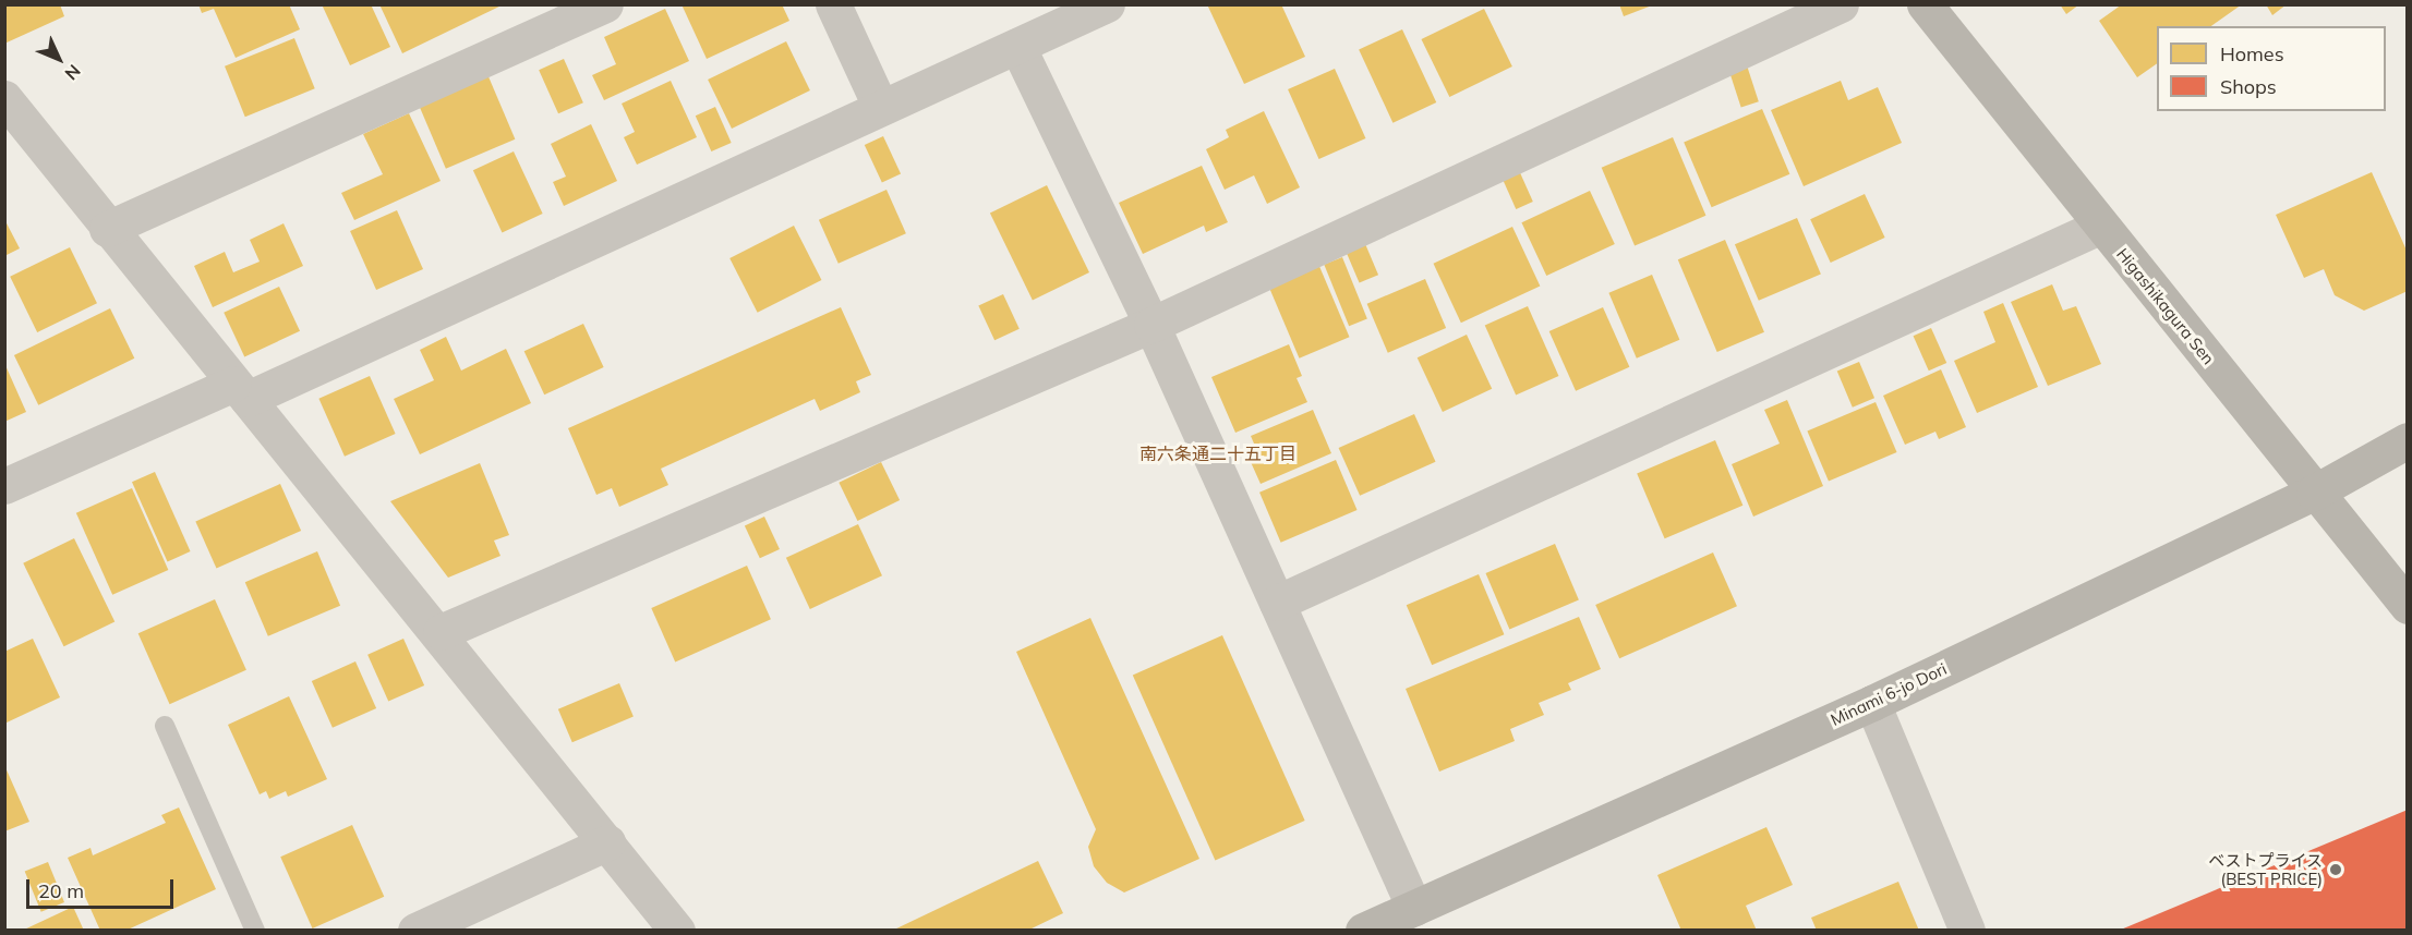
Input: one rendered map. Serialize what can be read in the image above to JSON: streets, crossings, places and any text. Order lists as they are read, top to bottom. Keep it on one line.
{"streets":{"street":["Higashikagura Sen","Minami 6-jo Dori"]},"crossings":[["Higashikagura Sen","Minami 6-jo Dori"]],"districts":["南六条通二十五丁目"],"places":["ベストプライス (BEST PRICE)"],"legend":["Homes","Shops"],"scale_bar":"20 m","north":"bottom right"}
